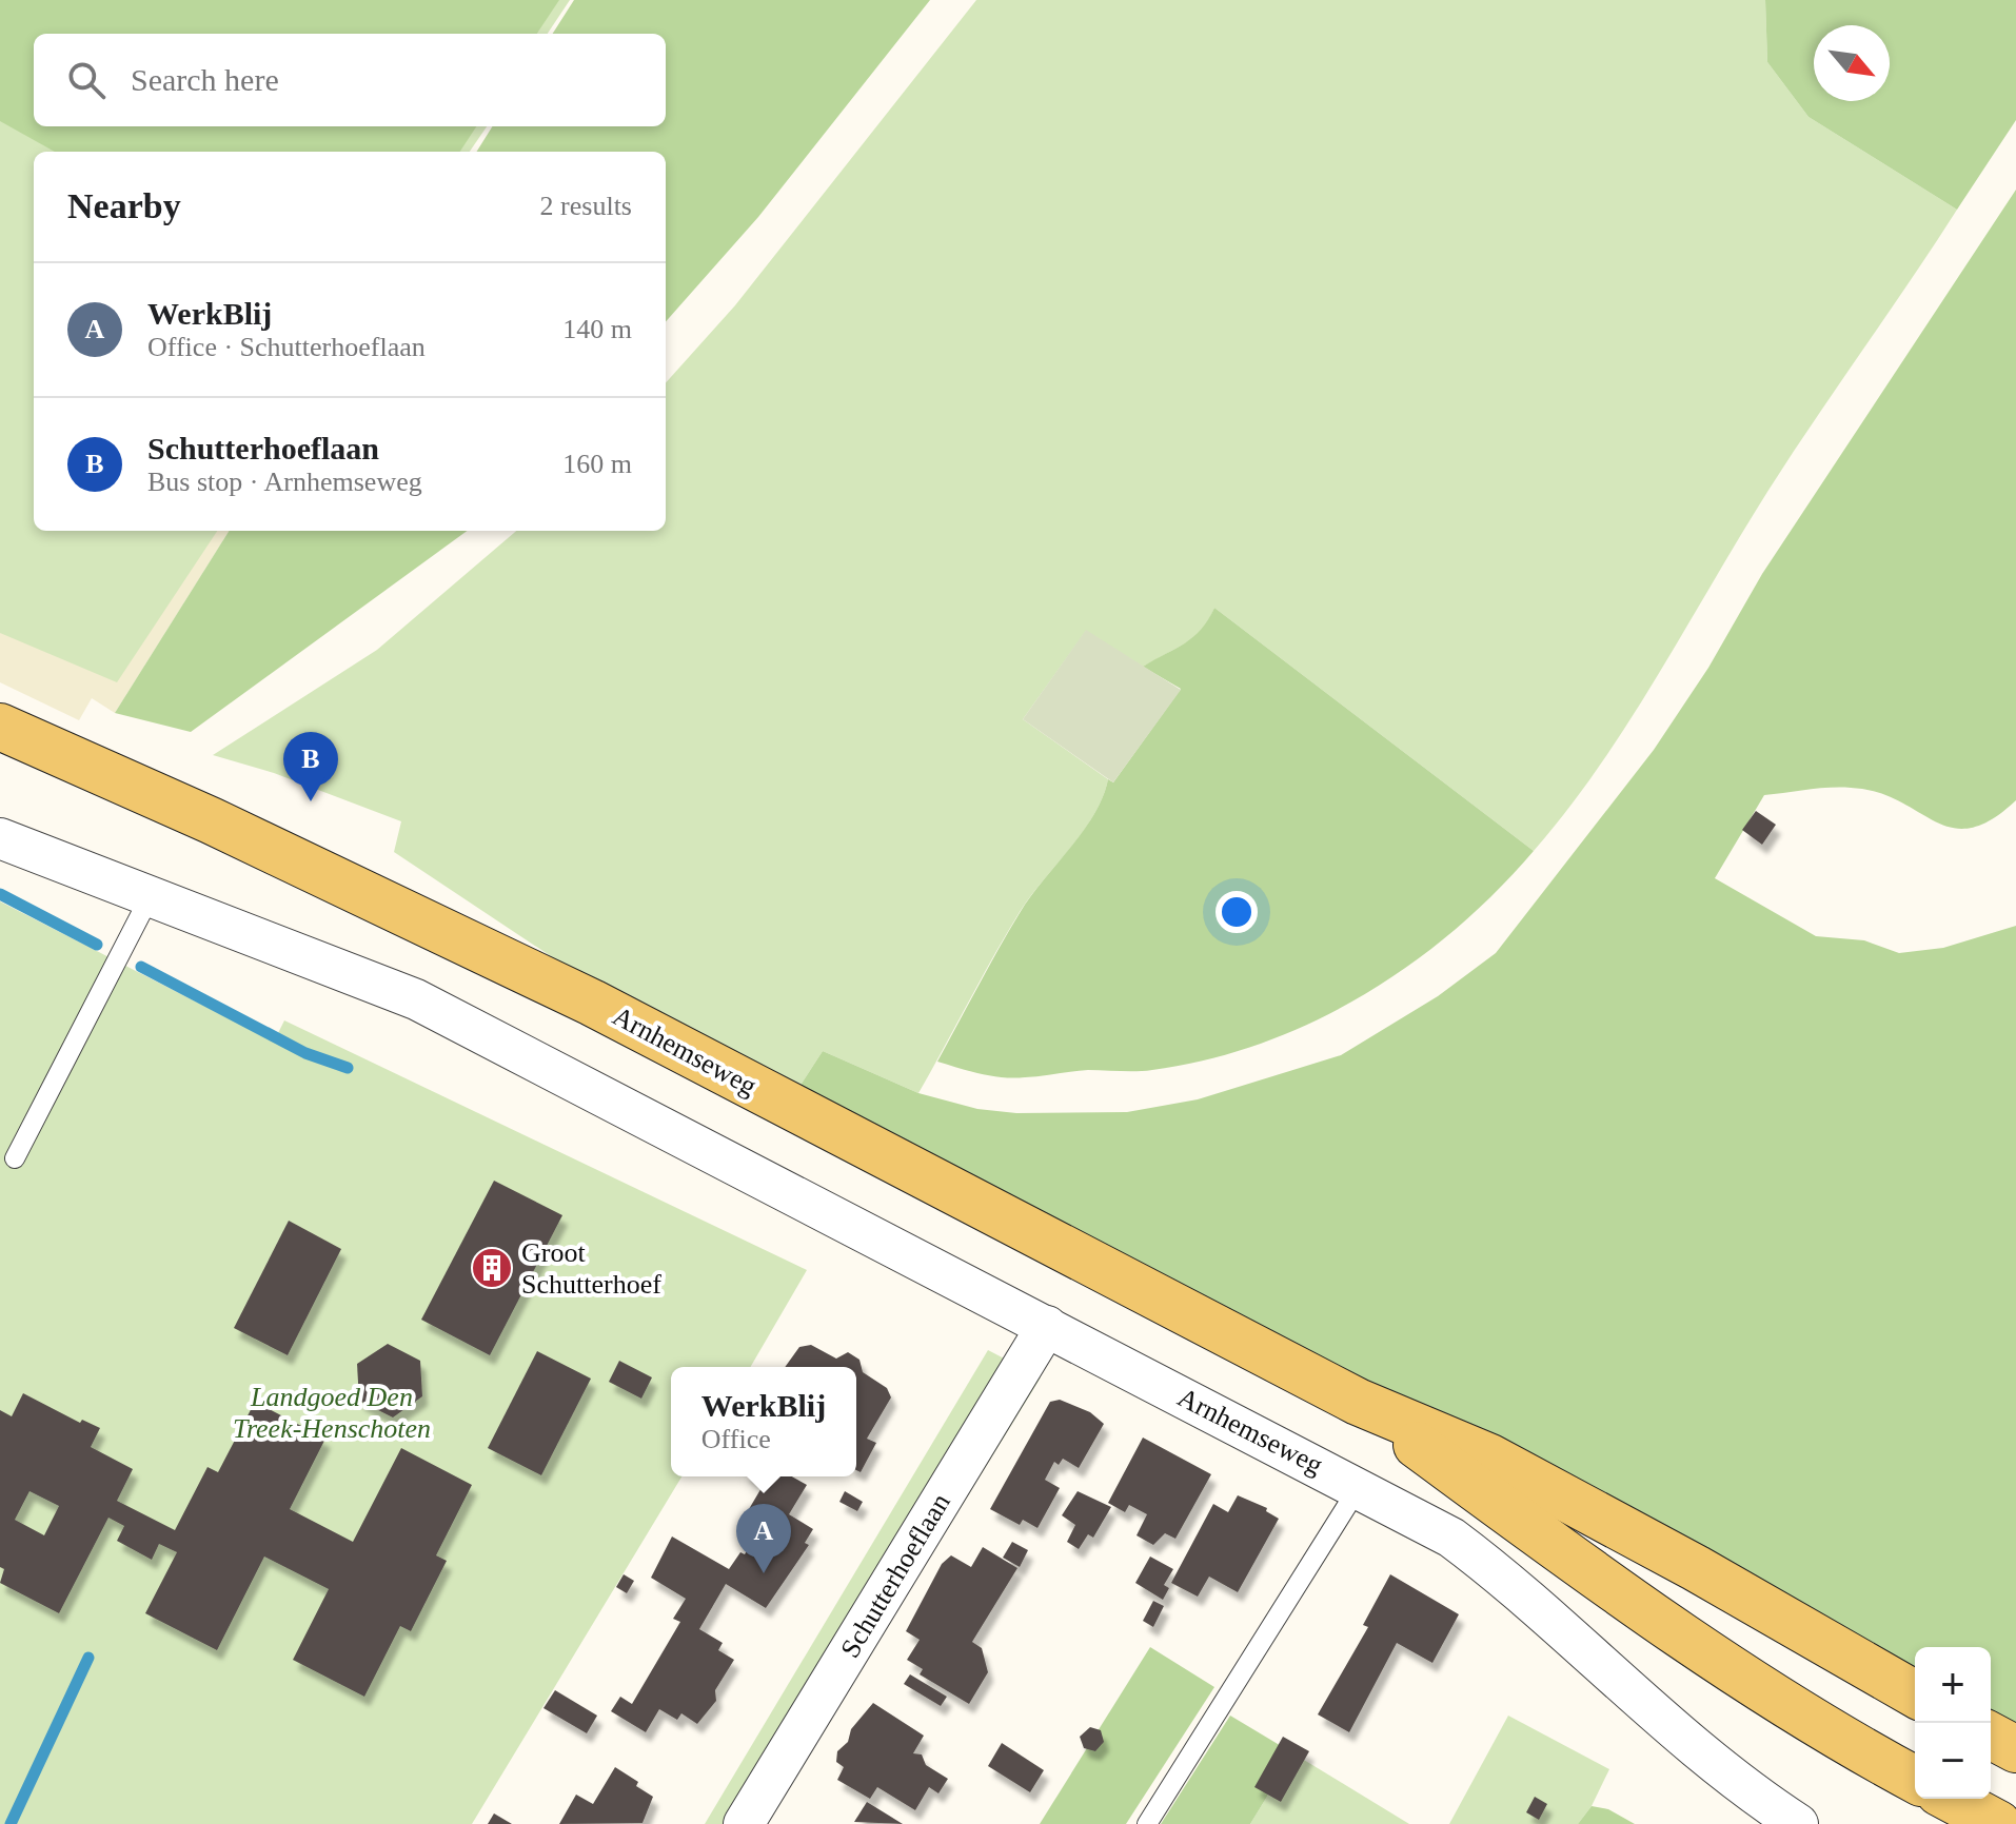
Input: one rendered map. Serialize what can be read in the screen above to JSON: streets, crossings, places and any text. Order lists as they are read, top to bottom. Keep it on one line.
{"streets":{"main road":["Arnhemseweg"],"street":["Schutterhoeflaan"]},"crossings":[["Arnhemseweg","Schutterhoeflaan"]],"parks":["Landgoed Den Treek-Henschoten"],"places":{"building":["Groot Schutterhoef"]},"north":"bottom right","page":{"search":"Search here","heading":["Nearby","2 results"],"list":[{"mark":"A","name":"WerkBlij","note":"Office · Schutterhoeflaan","value":"140 m"},{"mark":"B","name":"Schutterhoeflaan","note":"Bus stop · Arnhemseweg","value":"160 m"}],"pins":["B","A"],"popup":["WerkBlij","Office"],"map_buttons":["+","−"]}}
